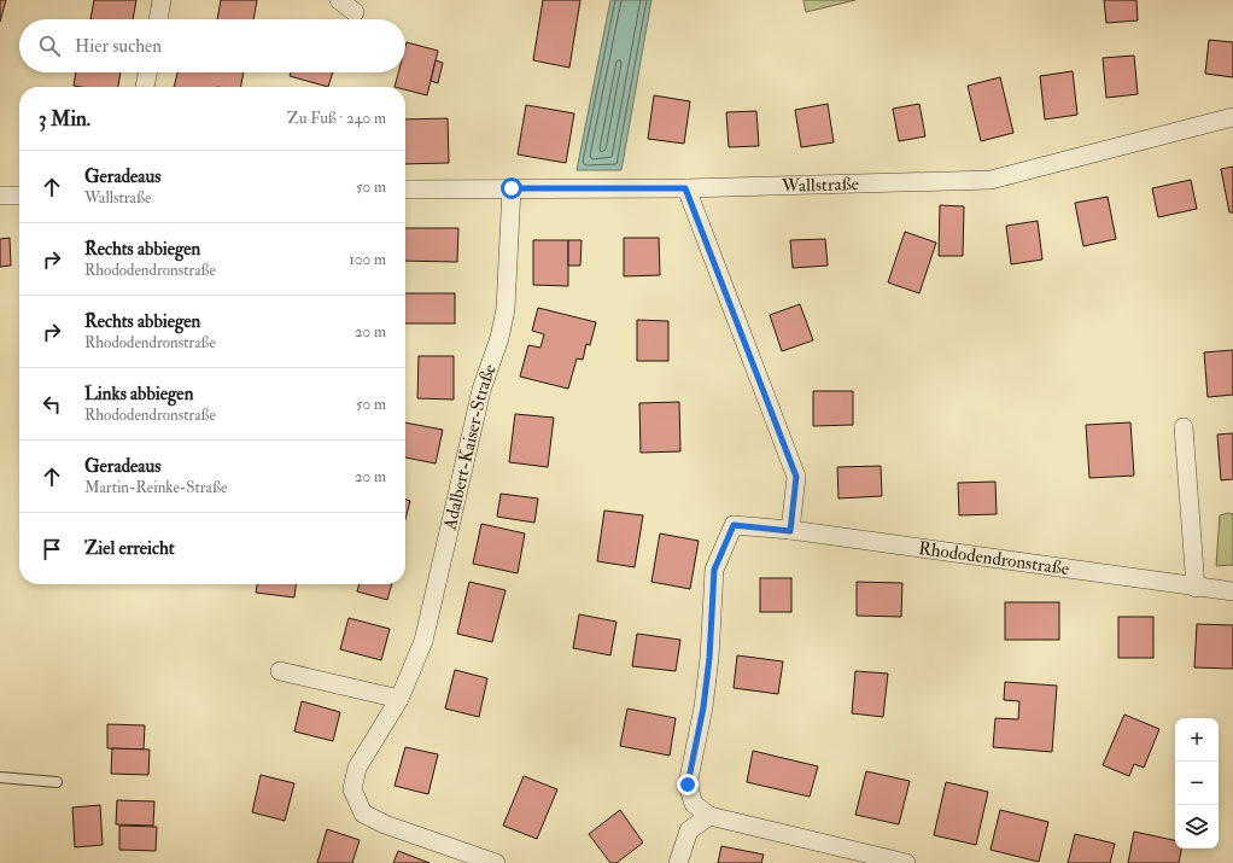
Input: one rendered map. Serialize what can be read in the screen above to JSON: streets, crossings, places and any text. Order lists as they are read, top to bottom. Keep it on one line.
{"streets":{"street":["Wallstraße","Adalbert-Kaiser-Straße","Rhododendronstraße"]},"crossings":[["Wallstraße","Adalbert-Kaiser-Straße"]],"page":{"search":"Hier suchen","heading":["3 Min.","Zu Fuß · 240 m"],"list":[["Geradeaus","Wallstraße","50 m"],["Rechts abbiegen","Rhododendronstraße","100 m"],["Rechts abbiegen","Rhododendronstraße","20 m"],["Links abbiegen","Rhododendronstraße","50 m"],["Geradeaus","Martin-Reinke-Straße","20 m"],"Ziel erreicht"],"map_buttons":["+","−"]}}
